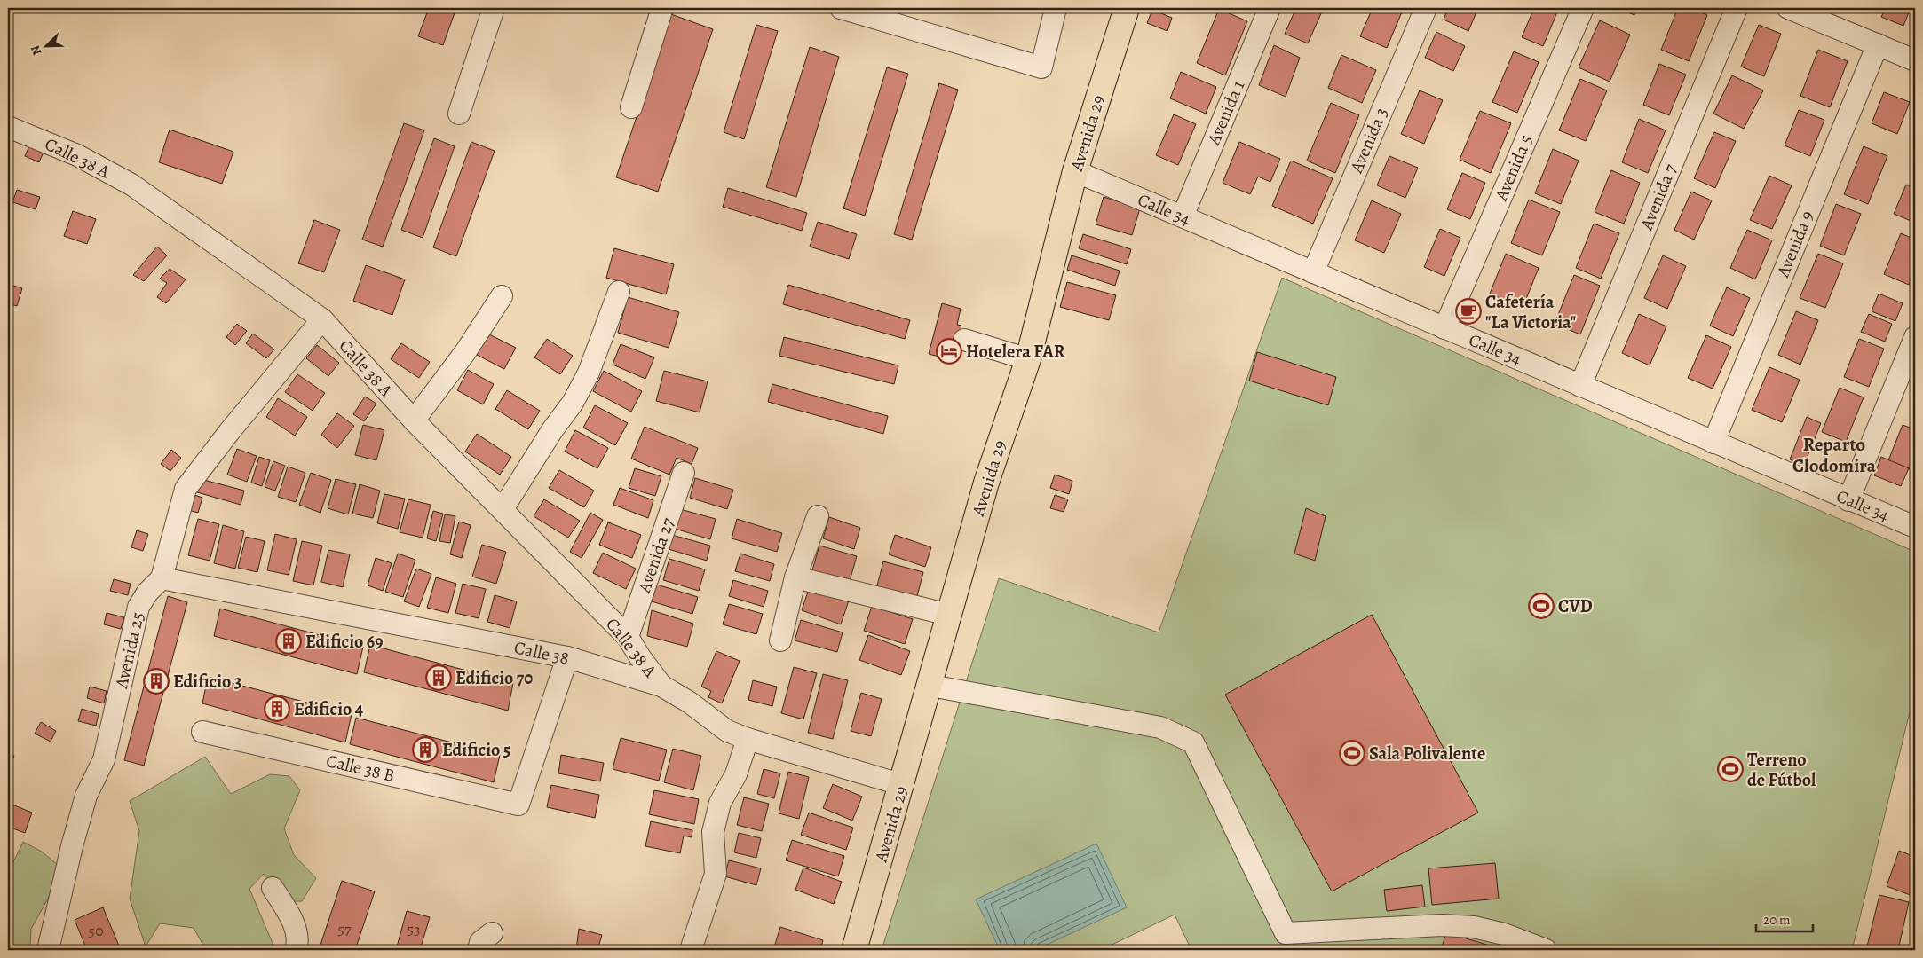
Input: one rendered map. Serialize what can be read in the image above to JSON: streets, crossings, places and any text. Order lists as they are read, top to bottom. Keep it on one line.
{"streets":{"main road":["Avenida 29"],"street":["Avenida 1","Avenida 3","Calle 38 A","Avenida 5","Avenida 7","Calle 34","Avenida 9","Avenida 27","Avenida 25","Calle 38","Calle 38 B"]},"crossings":[["Avenida 1","Calle 34"],["Avenida 29","Calle 34"],["Avenida 29","Calle 38"],["Avenida 3","Calle 34"],["Calle 38 A","Avenida 27"],["Calle 38 A","Avenida 25"],["Calle 38 A","Calle 38"],["Avenida 5","Calle 34"],["Avenida 7","Calle 34"],["Calle 34","Avenida 9"],["Avenida 25","Calle 38"],["Calle 38","Calle 38 B"]],"districts":["Reparto Clodomira"],"places":{"cafe":["Cafetería \"La Victoria\""],"hotel":["Hotelera FAR"],"sports":["CVD","Sala Polivalente","Terreno de Fútbol"],"building":["Edificio 69","Edificio 70","Edificio 3","Edificio 4","Edificio 5"]},"house_numbers":["57","53","50"],"scale_bar":"20 m","north":"bottom left"}
